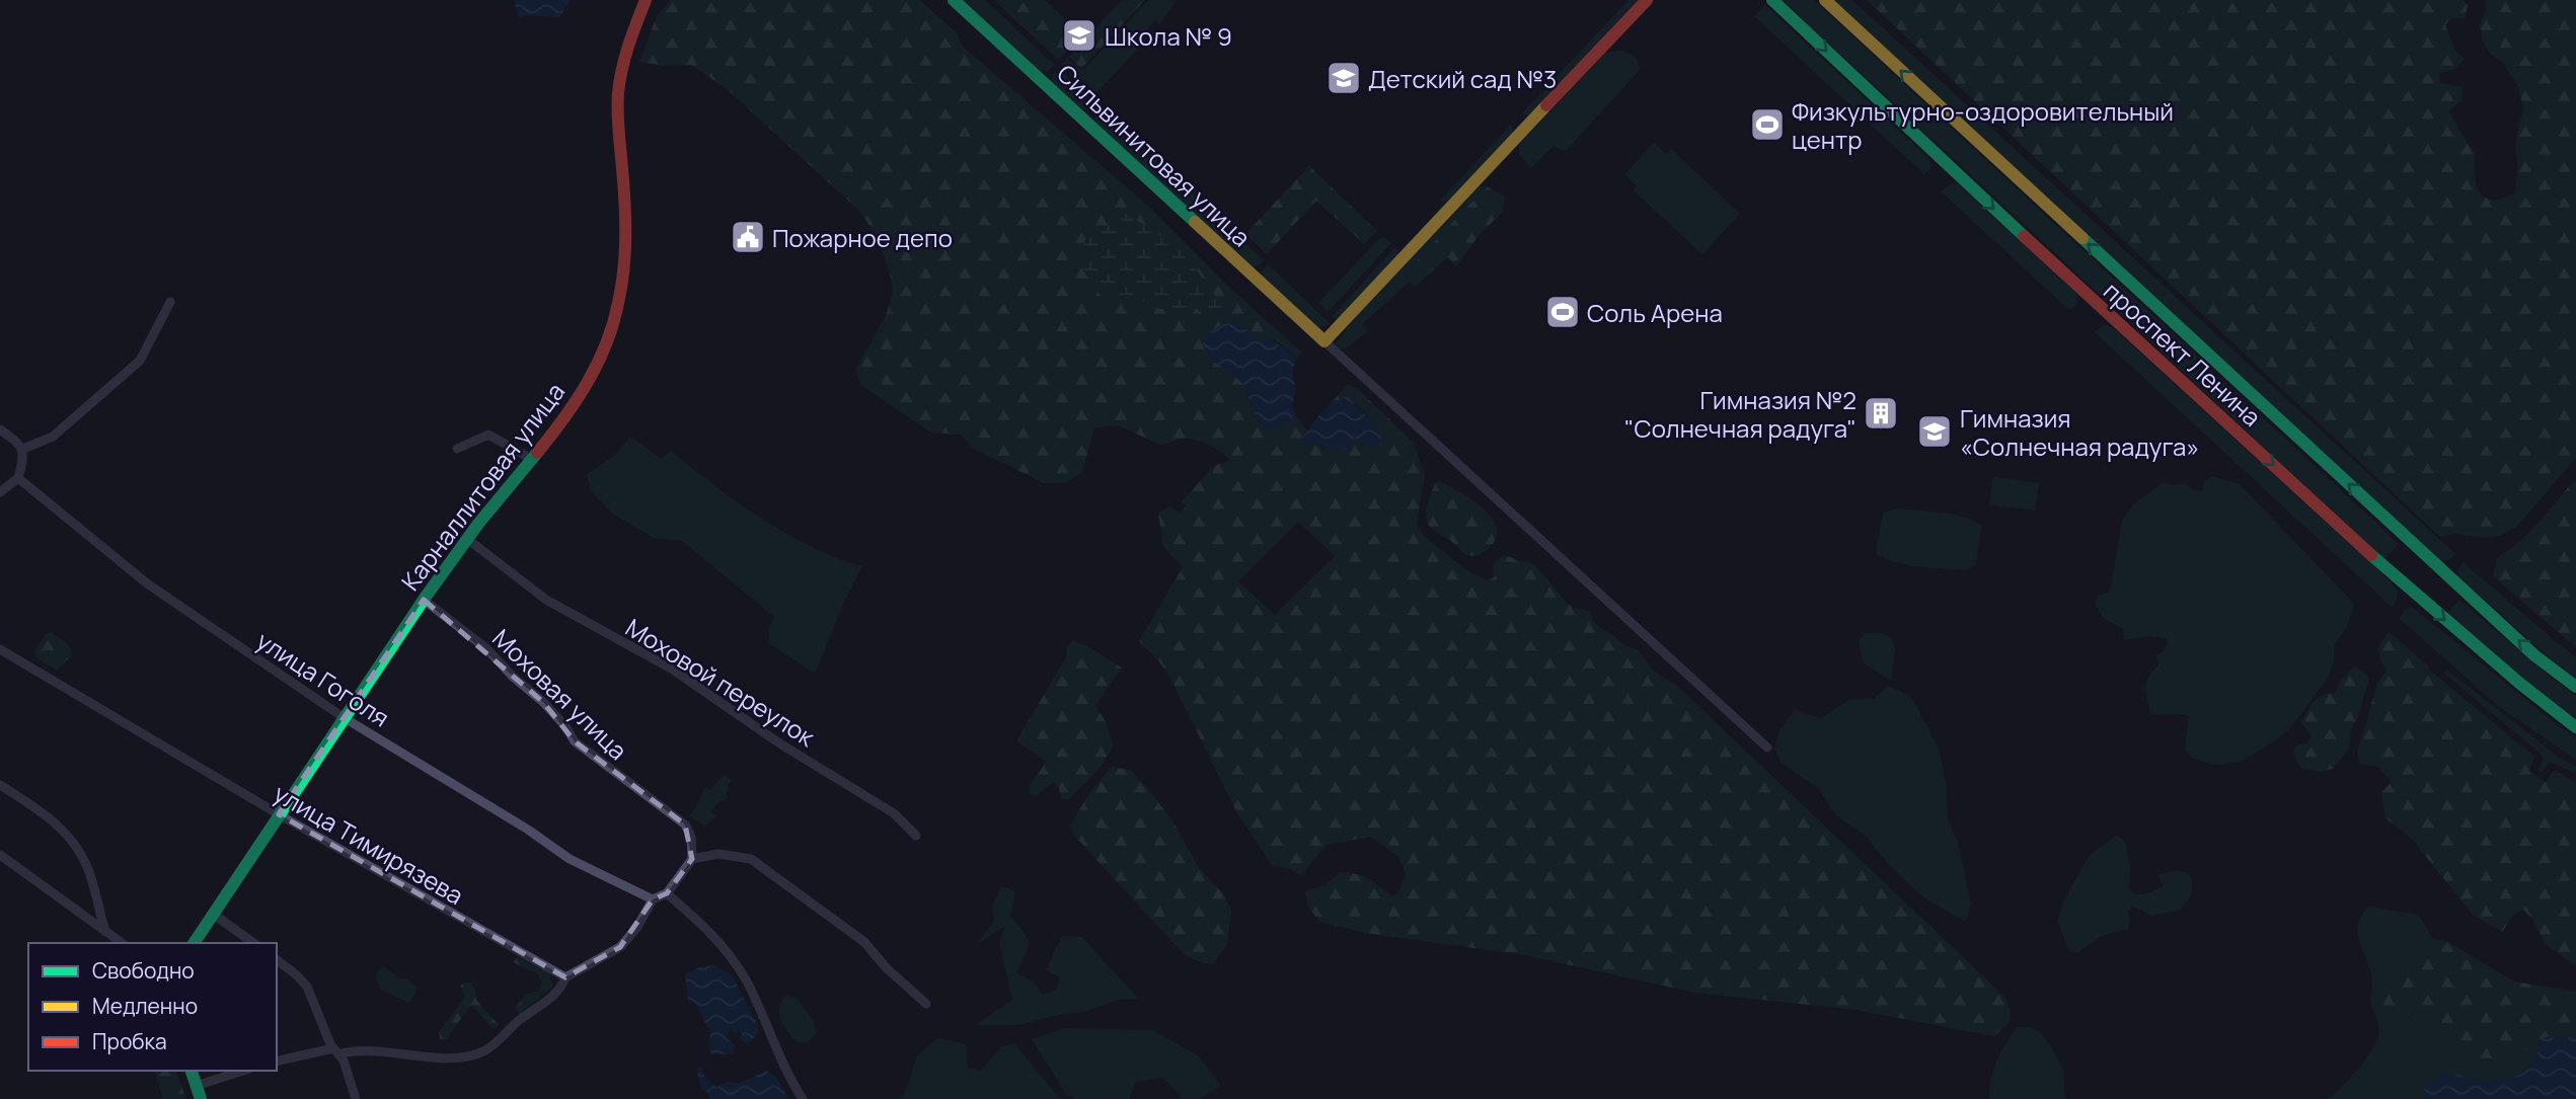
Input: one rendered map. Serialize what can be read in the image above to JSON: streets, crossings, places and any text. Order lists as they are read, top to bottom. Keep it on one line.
{"streets":{"street":["Сильвинитовая улица","проспект Ленина","Карналлитовая улица","улица Гоголя","Моховой переулок","Моховая улица","улица Тимирязева"]},"crossings":[["Карналлитовая улица","улица Гоголя"],["Карналлитовая улица","Моховой переулок"],["Карналлитовая улица","Моховая улица"],["Карналлитовая улица","улица Тимирязева"]],"places":{"school or university":["Школа № 9","Детский сад №3","Гимназия «Солнечная радуга»"],"sports":["Физкультурно-оздоровительный центр","Соль Арена"],"public building":["Пожарное депо"],"building":["Гимназия №2 \"Солнечная радуга\""]},"legend":["Свободно","Медленно","Пробка"]}
